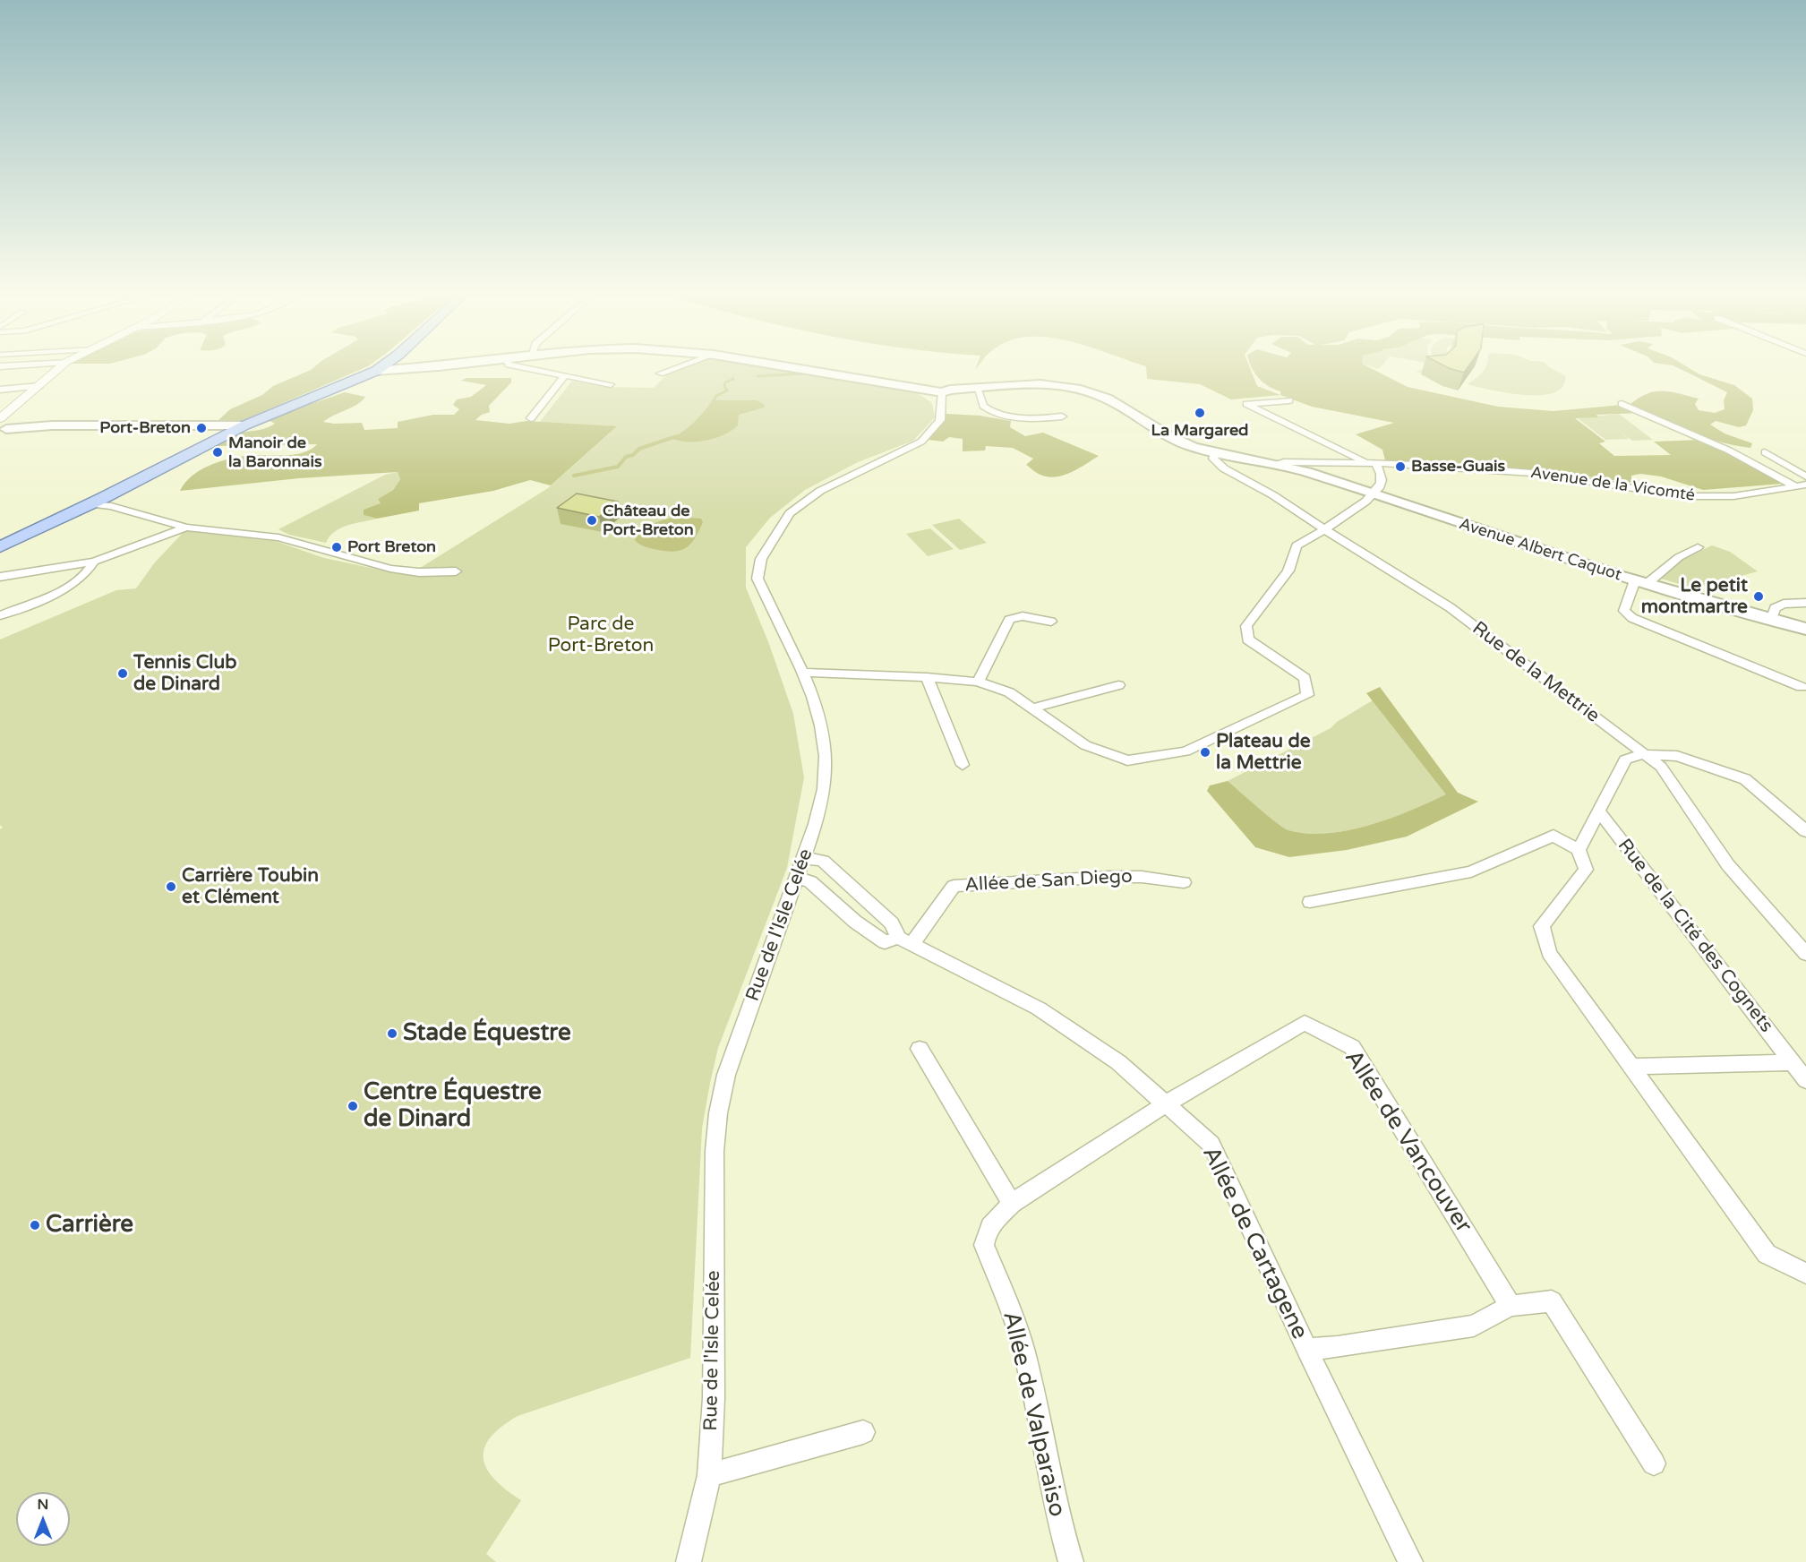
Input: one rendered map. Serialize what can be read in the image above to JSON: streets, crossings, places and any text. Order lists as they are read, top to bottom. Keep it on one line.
{"streets":{"main road":["Avenue de la Vicomté","Avenue Albert Caquot"],"street":["Rue de la Mettrie","Allée de San Diego","Rue de l'Isle Celée","Rue de la Cité des Cognets","Allée de Vancouver","Allée de Cartagene","Allée de Valparaiso"]},"crossings":[["Avenue de la Vicomté","Avenue Albert Caquot"],["Avenue de la Vicomté","Rue de la Mettrie"],["Avenue de la Vicomté","Rue de l'Isle Celée"],["Allée de San Diego","Allée de Cartagene"],["Rue de l'Isle Celée","Allée de Cartagene"],["Allée de Vancouver","Allée de Cartagene"],["Allée de Vancouver","Allée de Valparaiso"],["Allée de Cartagene","Allée de Valparaiso"]],"parks":["Parc de Port-Breton"],"places":["La Margared","Port-Breton","Manoir de la Baronnais","Basse-Guais","Château de Port-Breton","Port Breton","Le petit montmartre","Tennis Club de Dinard","Plateau de la Mettrie","Carrière Toubin et Clément","Stade Équestre","Centre Équestre de Dinard","Carrière"],"north":"top"}
